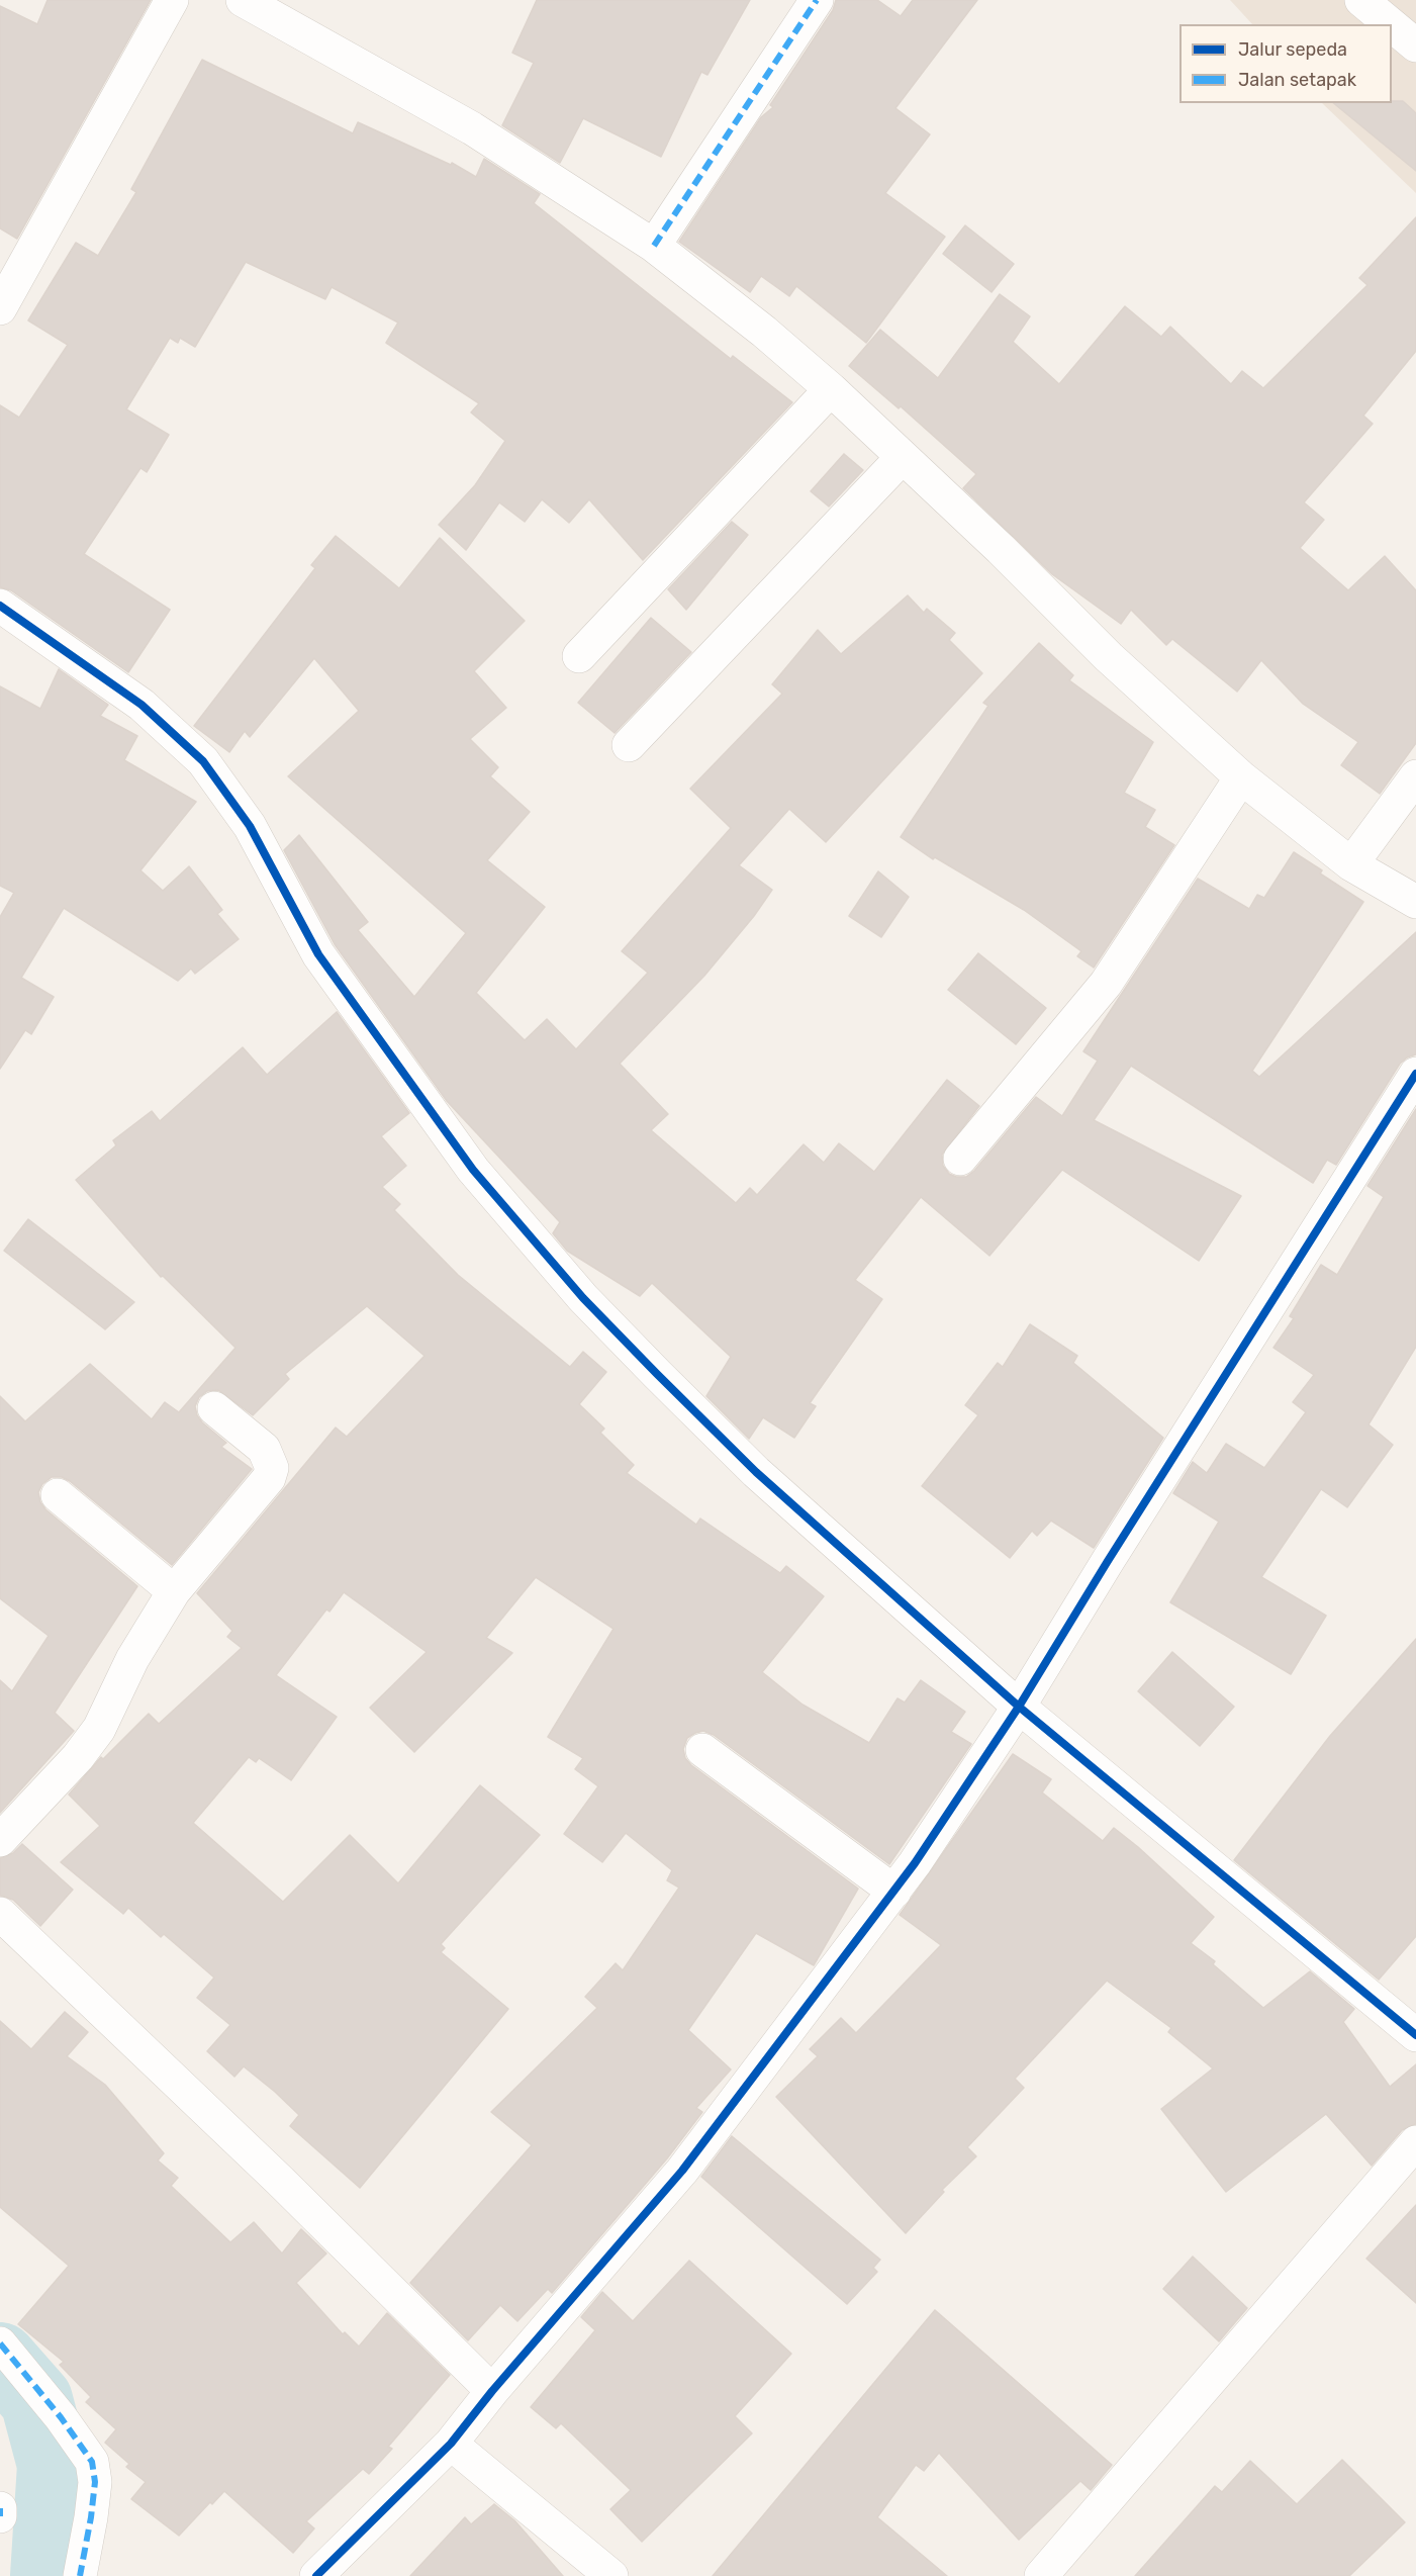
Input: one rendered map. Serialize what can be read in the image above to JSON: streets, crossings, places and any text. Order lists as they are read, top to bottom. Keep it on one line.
{"legend":["Jalur sepeda","Jalan setapak"]}
